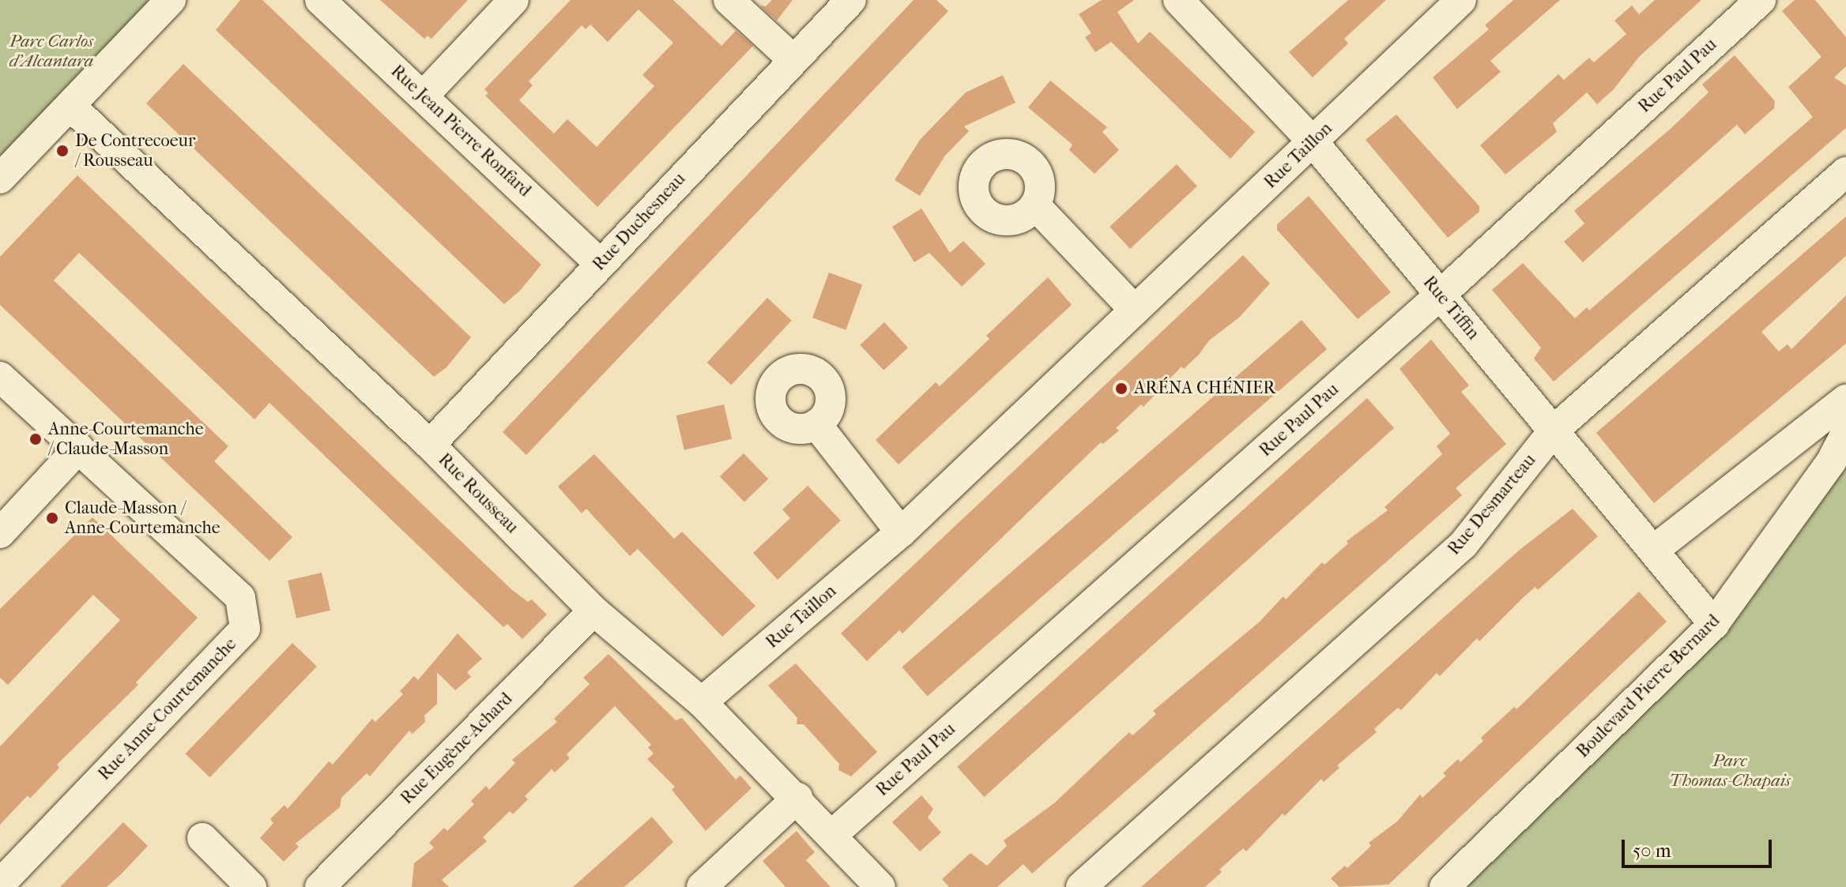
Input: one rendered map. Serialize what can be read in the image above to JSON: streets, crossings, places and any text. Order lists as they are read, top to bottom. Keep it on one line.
{"streets":{"street":["Rue Paul Pau","Rue Jean Pierre Ronfard","Rue Taillon","Rue Duchesneau","Rue Tiffin","Rue Rousseau","Rue Desmarteau","Boulevard Pierre-Bernard","Rue Anne-Courtemanche","Rue Eugène-Achard"]},"crossings":[["Rue Paul Pau","Rue Tiffin"],["Rue Paul Pau","Rue Rousseau"],["Rue Jean Pierre Ronfard","Rue Duchesneau"],["Rue Taillon","Rue Tiffin"],["Rue Taillon","Rue Rousseau"],["Rue Duchesneau","Rue Rousseau"],["Rue Tiffin","Rue Desmarteau"],["Rue Tiffin","Boulevard Pierre-Bernard"],["Rue Rousseau","Rue Eugène-Achard"]],"parks":["Parc Carlos d'Alcantara","Parc Thomas-Chapais"],"places":["De Contrecoeur / Rousseau","ARÉNA CHÉNIER","Anne-Courtemanche / Claude-Masson","Claude-Masson / Anne-Courtemanche"],"scale_bar":"50 m"}
